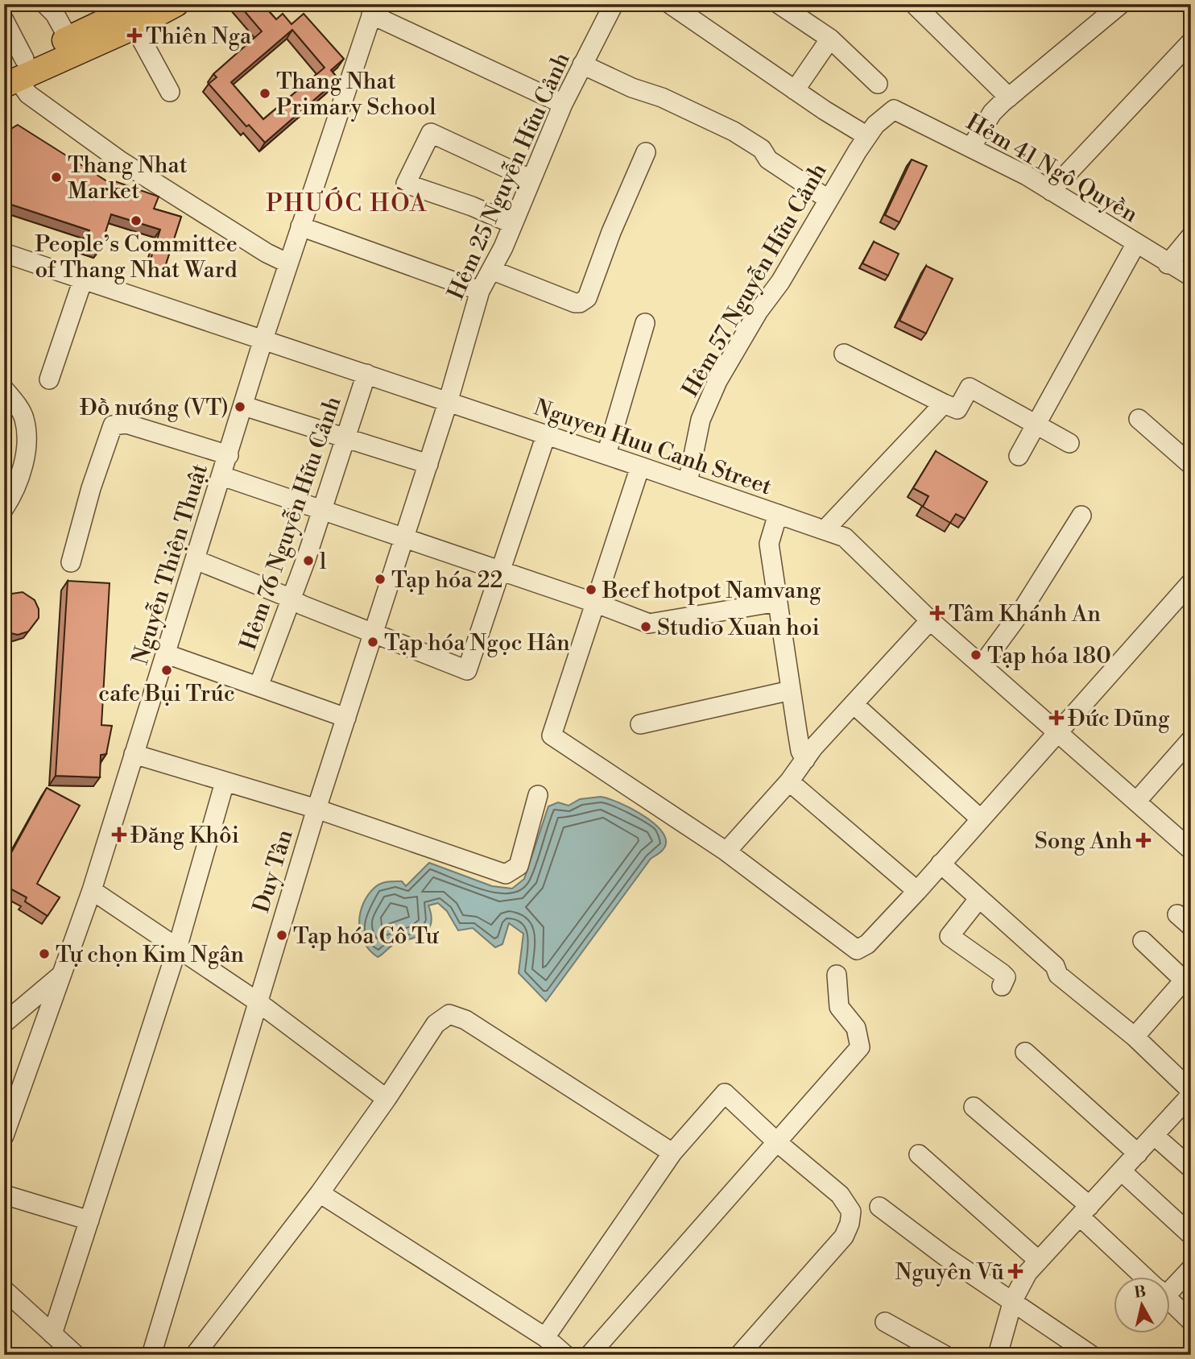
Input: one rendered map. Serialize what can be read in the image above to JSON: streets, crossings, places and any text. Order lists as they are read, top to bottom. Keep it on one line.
{"streets":{"street":["Hẻm 41 Ngô Quyền","Hẻm 25 Nguyễn Hữu Cảnh","Hẻm 57 Nguyễn Hữu Cảnh","Nguyen Huu Canh Street","Hẻm 76 Nguyễn Hữu Cảnh","Nguyễn Thiện Thuật","Duy Tân"]},"crossings":[["Hẻm 41 Ngô Quyền","Hẻm 57 Nguyễn Hữu Cảnh"],["Hẻm 25 Nguyễn Hữu Cảnh","Nguyen Huu Canh Street"],["Hẻm 25 Nguyễn Hữu Cảnh","Duy Tân"],["Hẻm 57 Nguyễn Hữu Cảnh","Nguyen Huu Canh Street"],["Nguyen Huu Canh Street","Hẻm 76 Nguyễn Hữu Cảnh"],["Nguyen Huu Canh Street","Nguyễn Thiện Thuật"],["Nguyen Huu Canh Street","Duy Tân"]],"districts":["PHƯỚC HÒA"],"places":{"health":["Thiên Nga","Tâm Khánh An","Đức Dũng","Đăng Khôi","Song Anh","Nguyên Vũ"],"other":["Thang Nhat Primary School","Thang Nhat Market","People’s Committee of Thang Nhat Ward","Đồ nướng (VT)","l","Tạp hóa 22","Beef hotpot Namvang","Studio Xuan hoi","Tạp hóa Ngọc Hân","Tạp hóa 180","cafe Bụi Trúc","Tạp hóa Cô Tư","Tự chọn Kim Ngân"]},"north":"top"}
